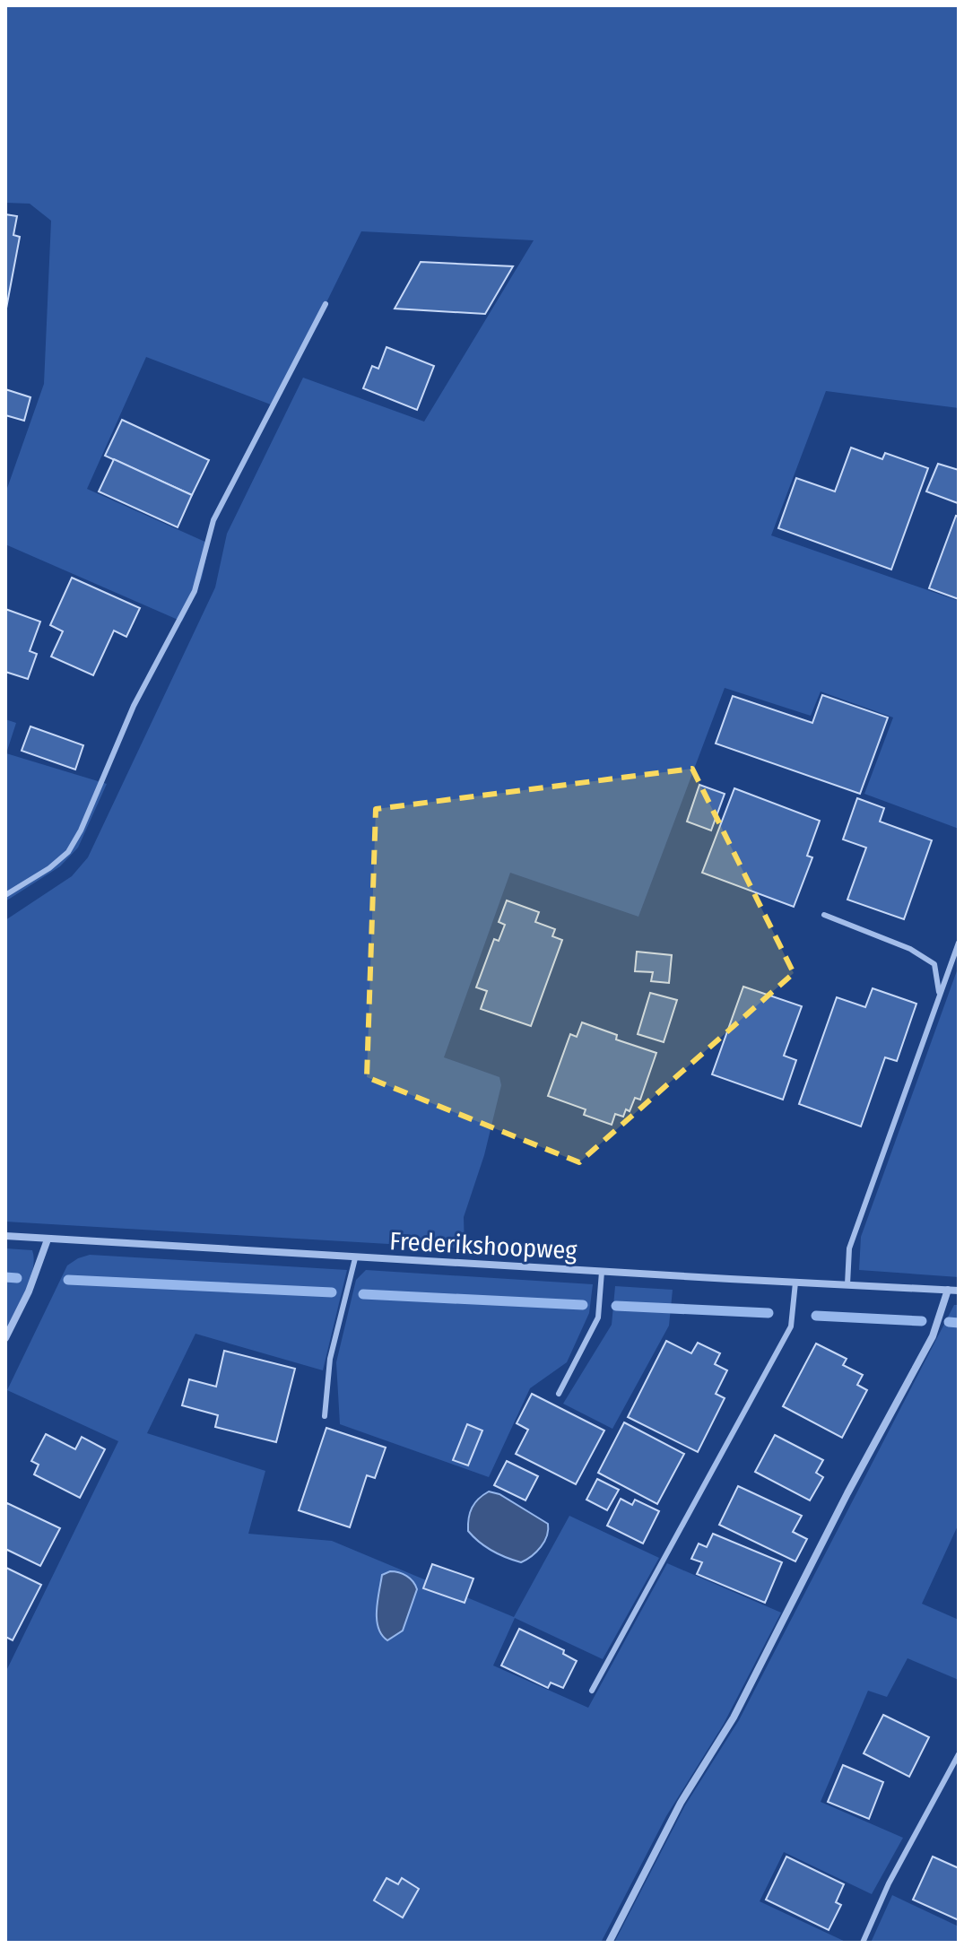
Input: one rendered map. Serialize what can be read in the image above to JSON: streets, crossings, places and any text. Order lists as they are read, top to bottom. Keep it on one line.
{"streets":{"street":["Frederikshoopweg"]}}
